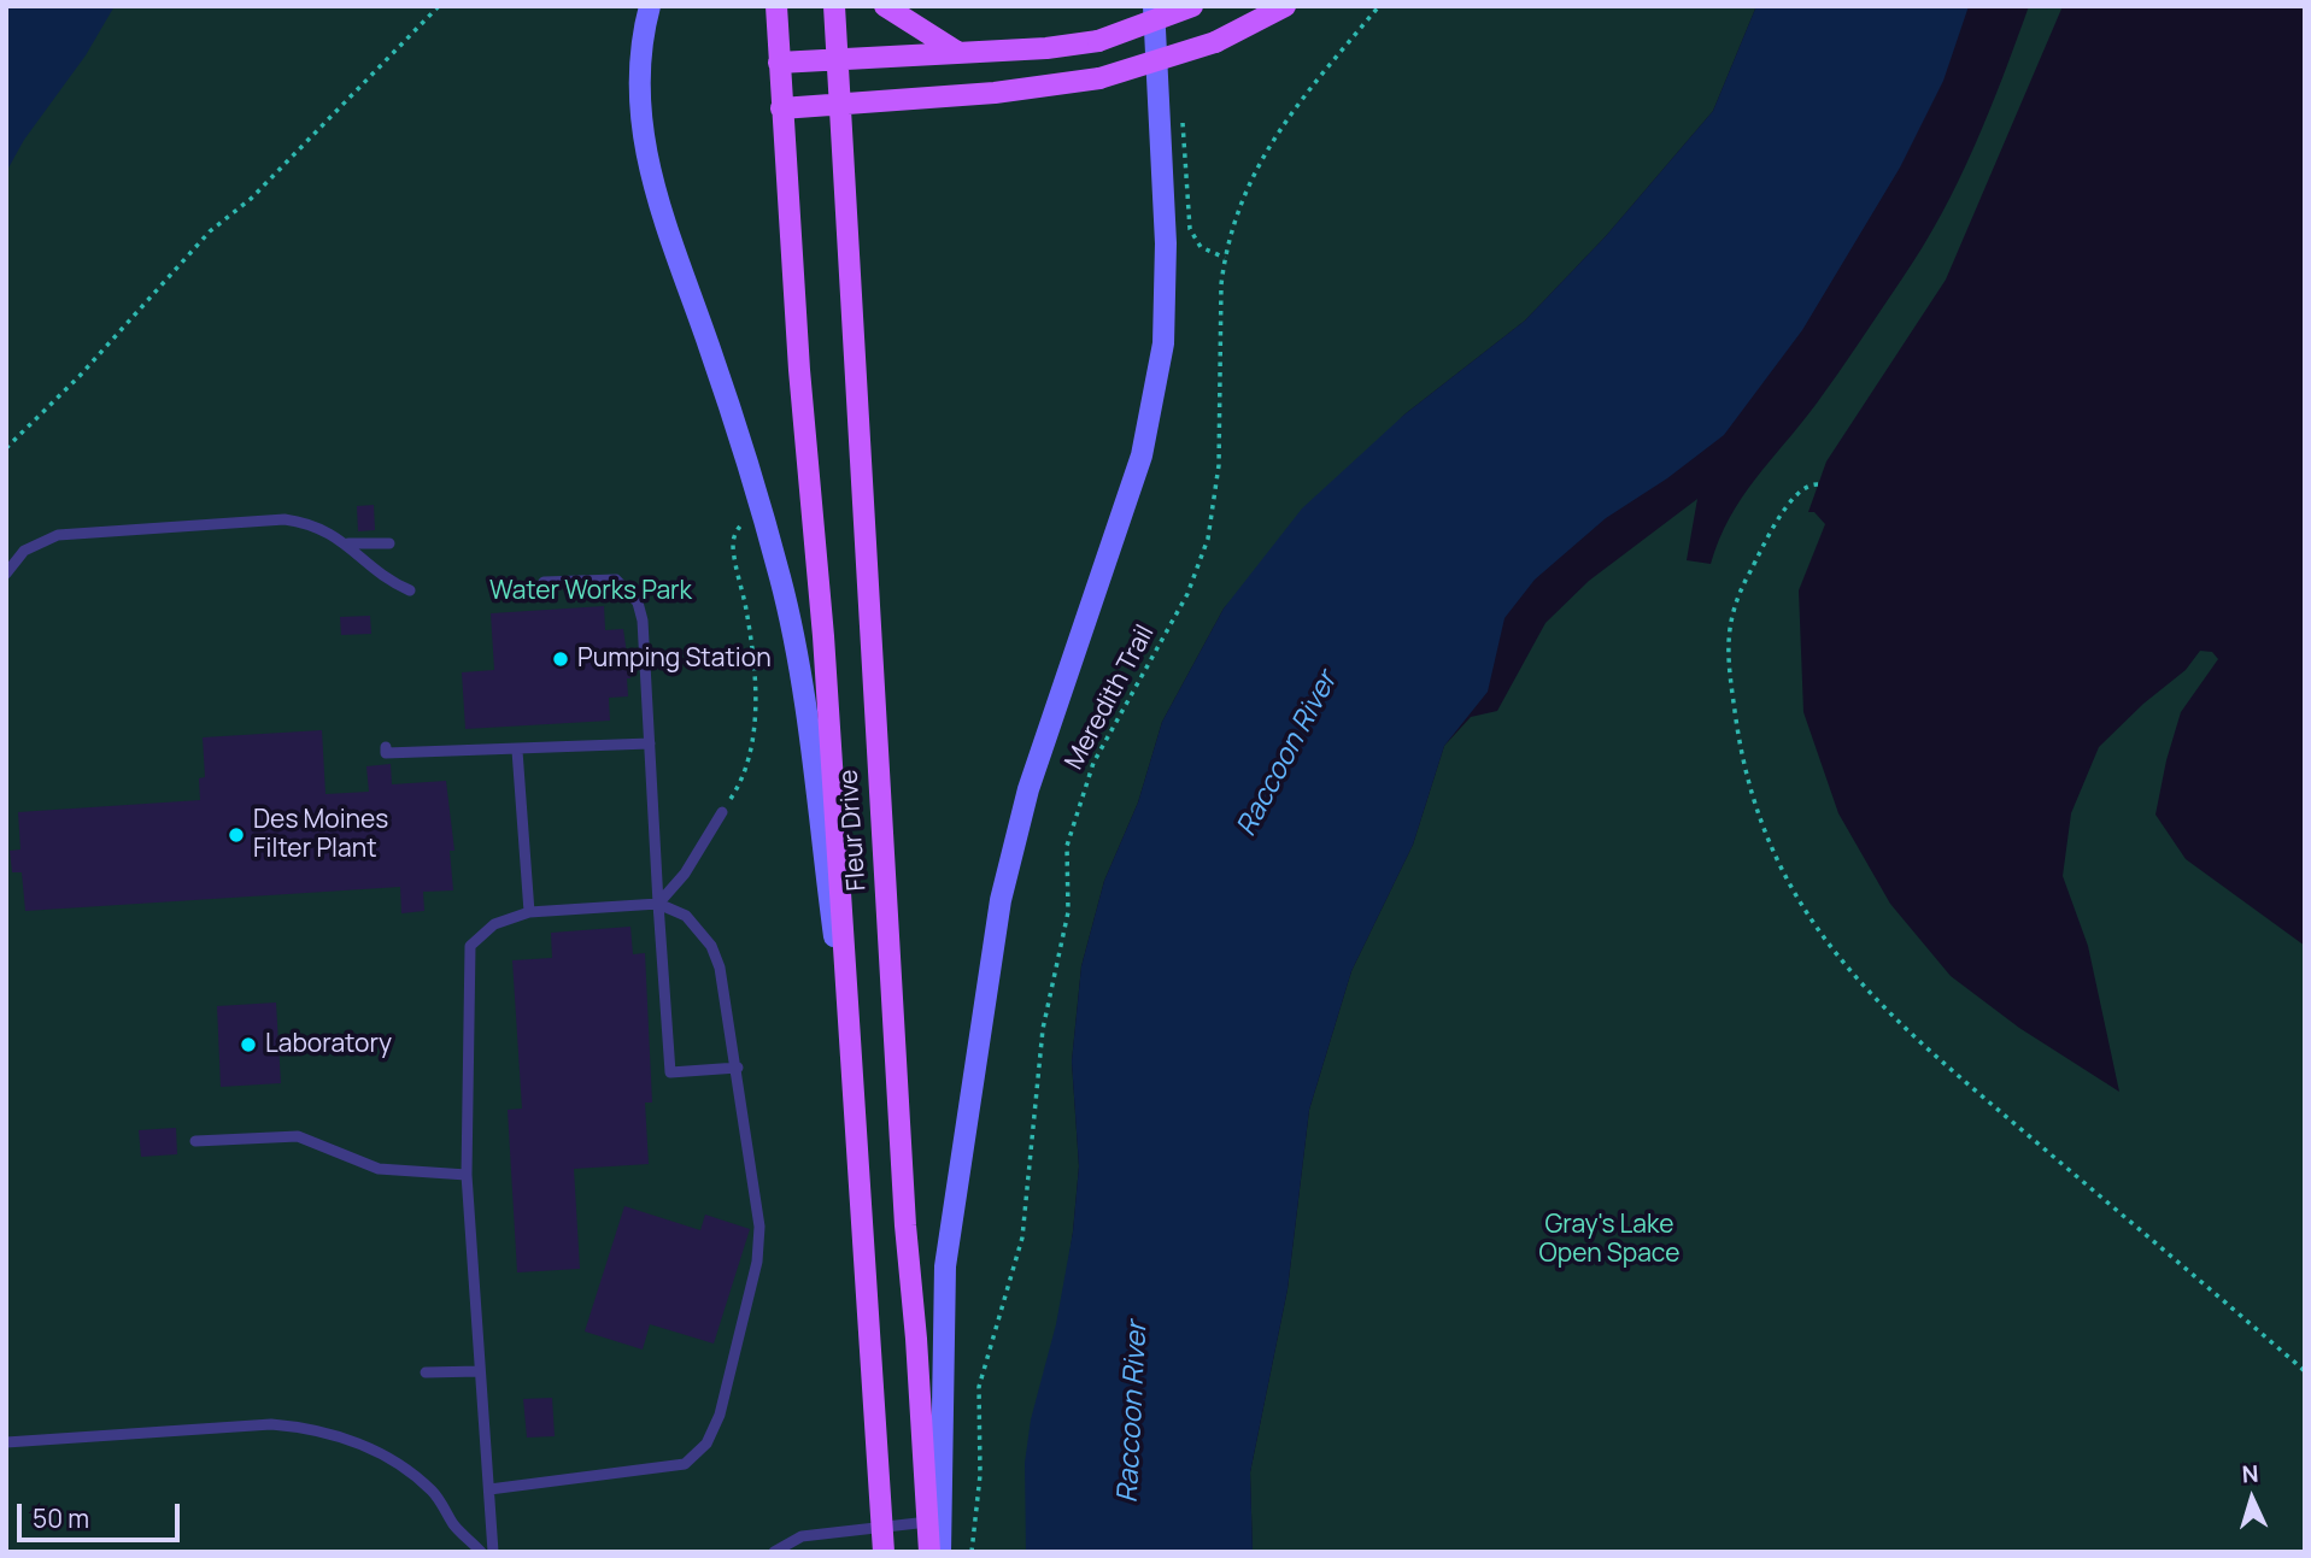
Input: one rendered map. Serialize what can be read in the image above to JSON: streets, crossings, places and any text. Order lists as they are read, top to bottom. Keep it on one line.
{"streets":{"main road":["Fleur Drive"],"path":["Meredith Trail"]},"water":["Raccoon River"],"parks":["Water Works Park","Gray's Lake Open Space"],"places":["Pumping Station","Des Moines Filter Plant","Laboratory"],"scale_bar":"50 m","north":"top"}
